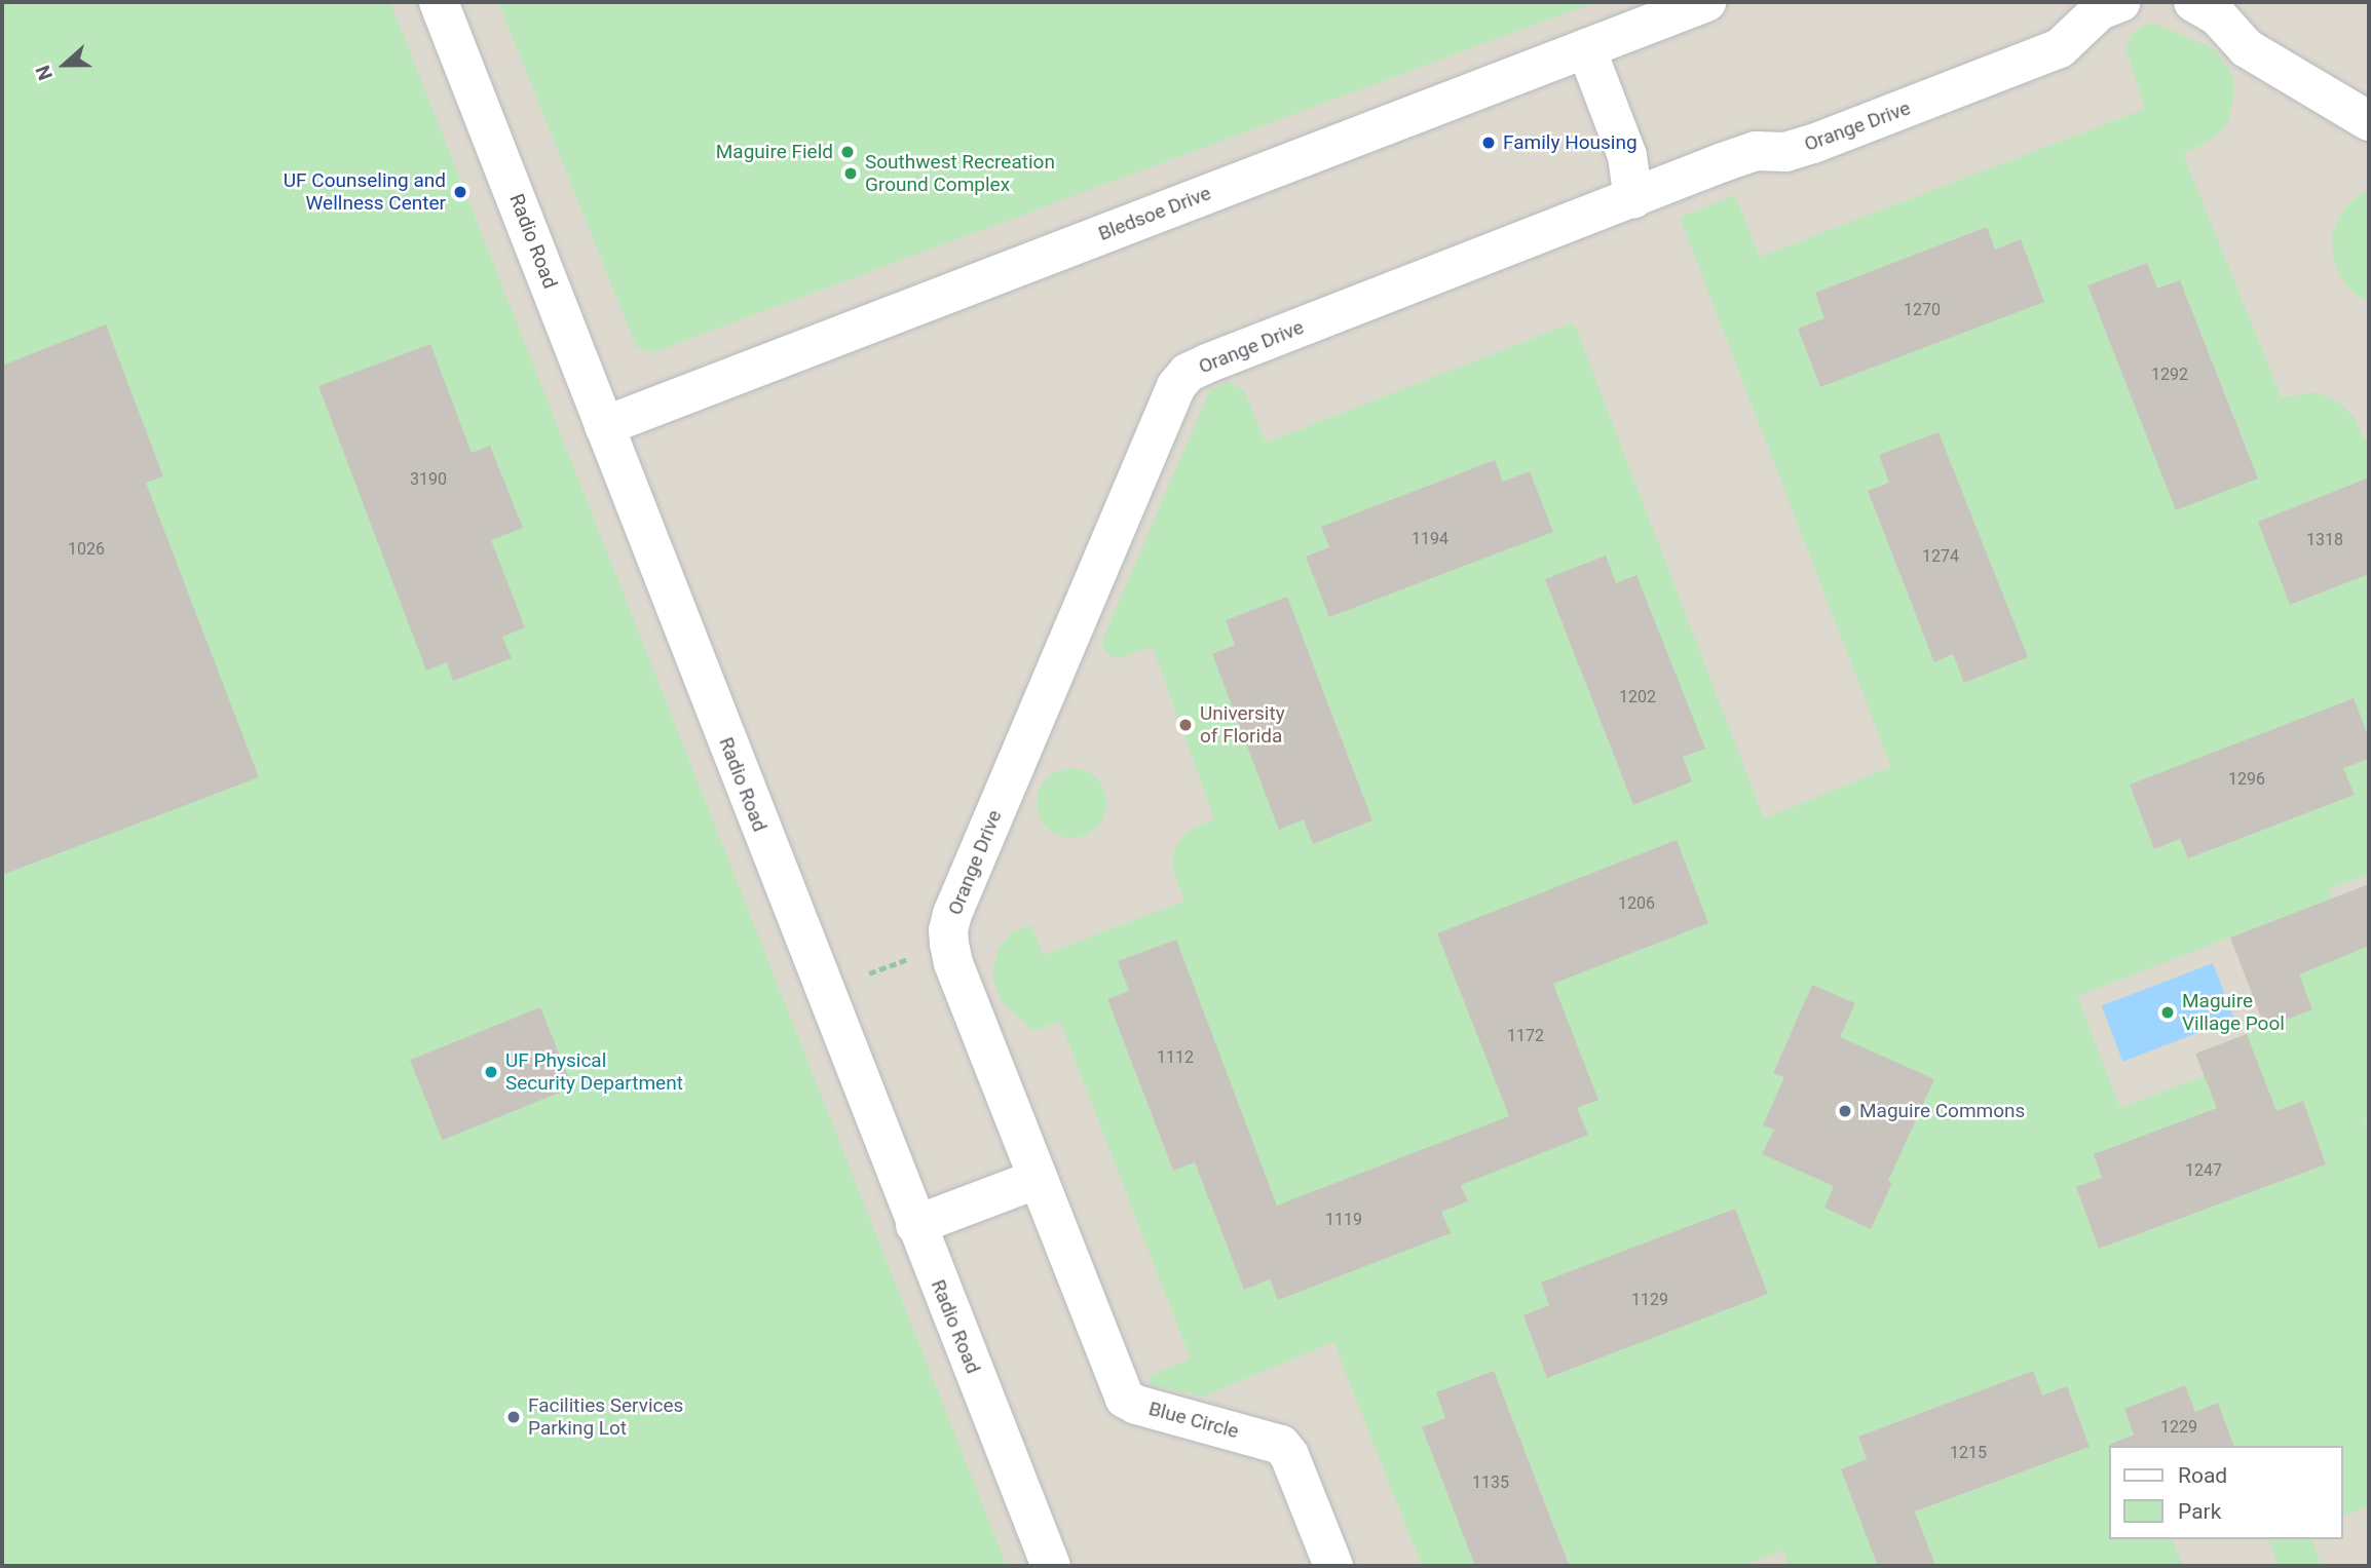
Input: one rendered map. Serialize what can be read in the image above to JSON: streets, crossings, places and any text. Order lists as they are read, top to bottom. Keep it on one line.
{"streets":{"street":["Orange Drive","Bledsoe Drive","Radio Road","Blue Circle"]},"crossings":[["Orange Drive","Blue Circle"],["Bledsoe Drive","Radio Road"]],"places":["Family Housing","Maguire Field","Southwest Recreation Ground Complex","UF Counseling and Wellness Center","University of Florida","Maguire Village Pool","UF Physical Security Department","Maguire Commons","Facilities Services Parking Lot"],"house_numbers":["1270","1292","3190","1194","1318","1026","1274","1202","1296","1206","1172","1112","1247","1119","1129","1229","1215","1135"],"legend":["Road","Park"],"north":"left"}
